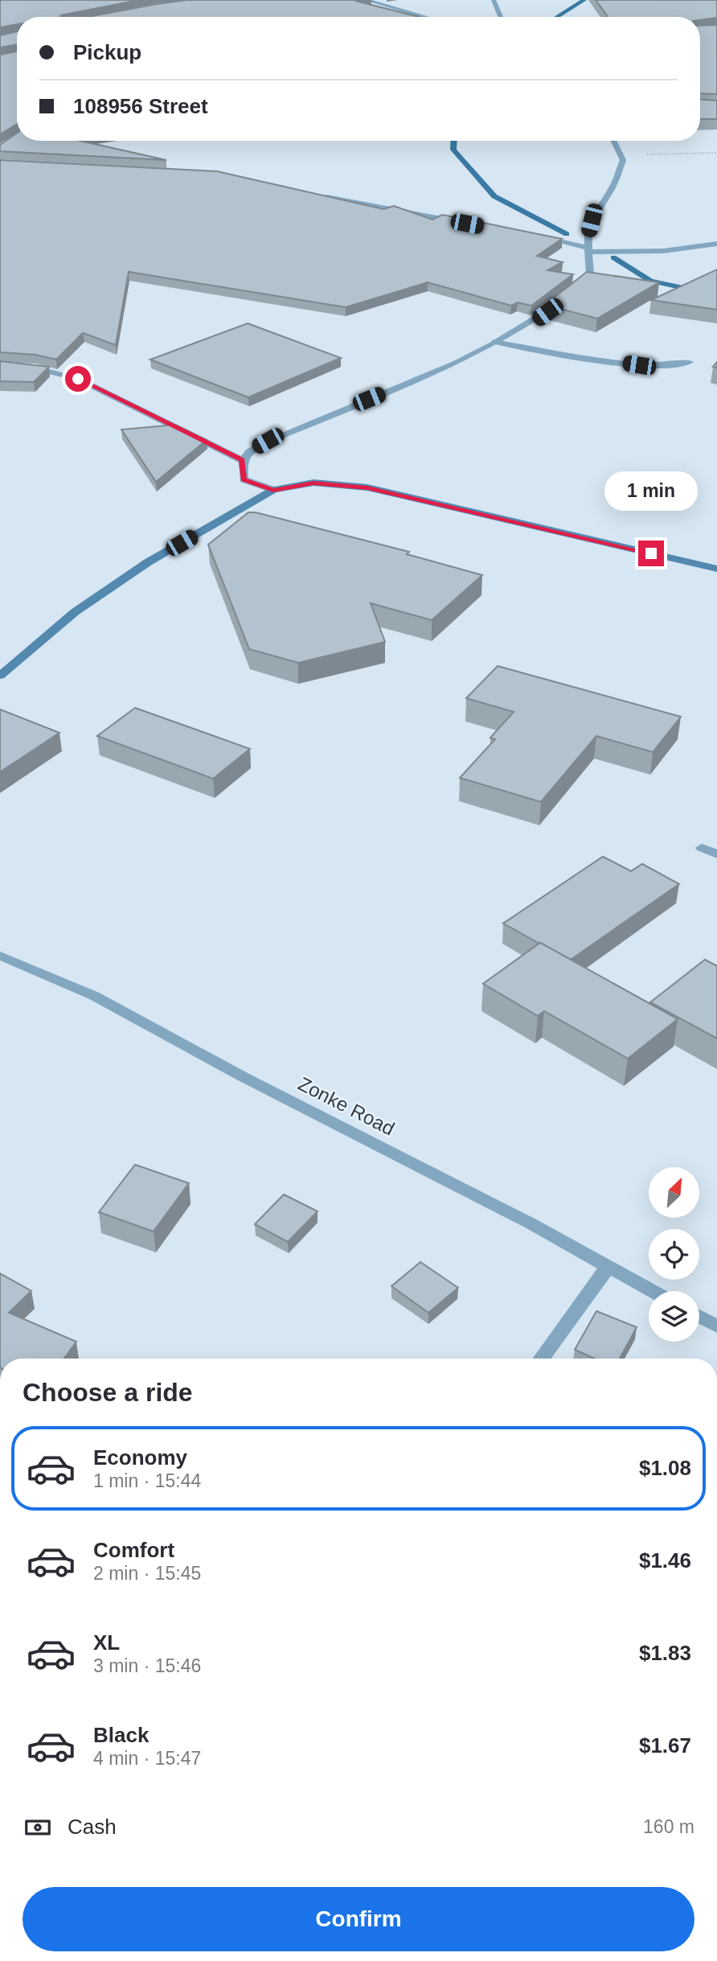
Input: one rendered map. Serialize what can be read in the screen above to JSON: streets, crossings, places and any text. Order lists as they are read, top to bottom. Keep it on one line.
{"streets":{"street":["Zonke Road"]},"north":"top right","page":{"banner":["Pickup","108956 Street"],"bubble":"1 min","heading":"Choose a ride","list":[{"name":"Economy","note":"1 min · 15:44","value":"$1.08"},{"name":"Comfort","note":"2 min · 15:45","value":"$1.46"},{"name":"XL","note":"3 min · 15:46","value":"$1.83"},{"name":"Black","note":"4 min · 15:47","value":"$1.67"}],"pay":["Cash","160 m"],"buttons":"Confirm"}}
